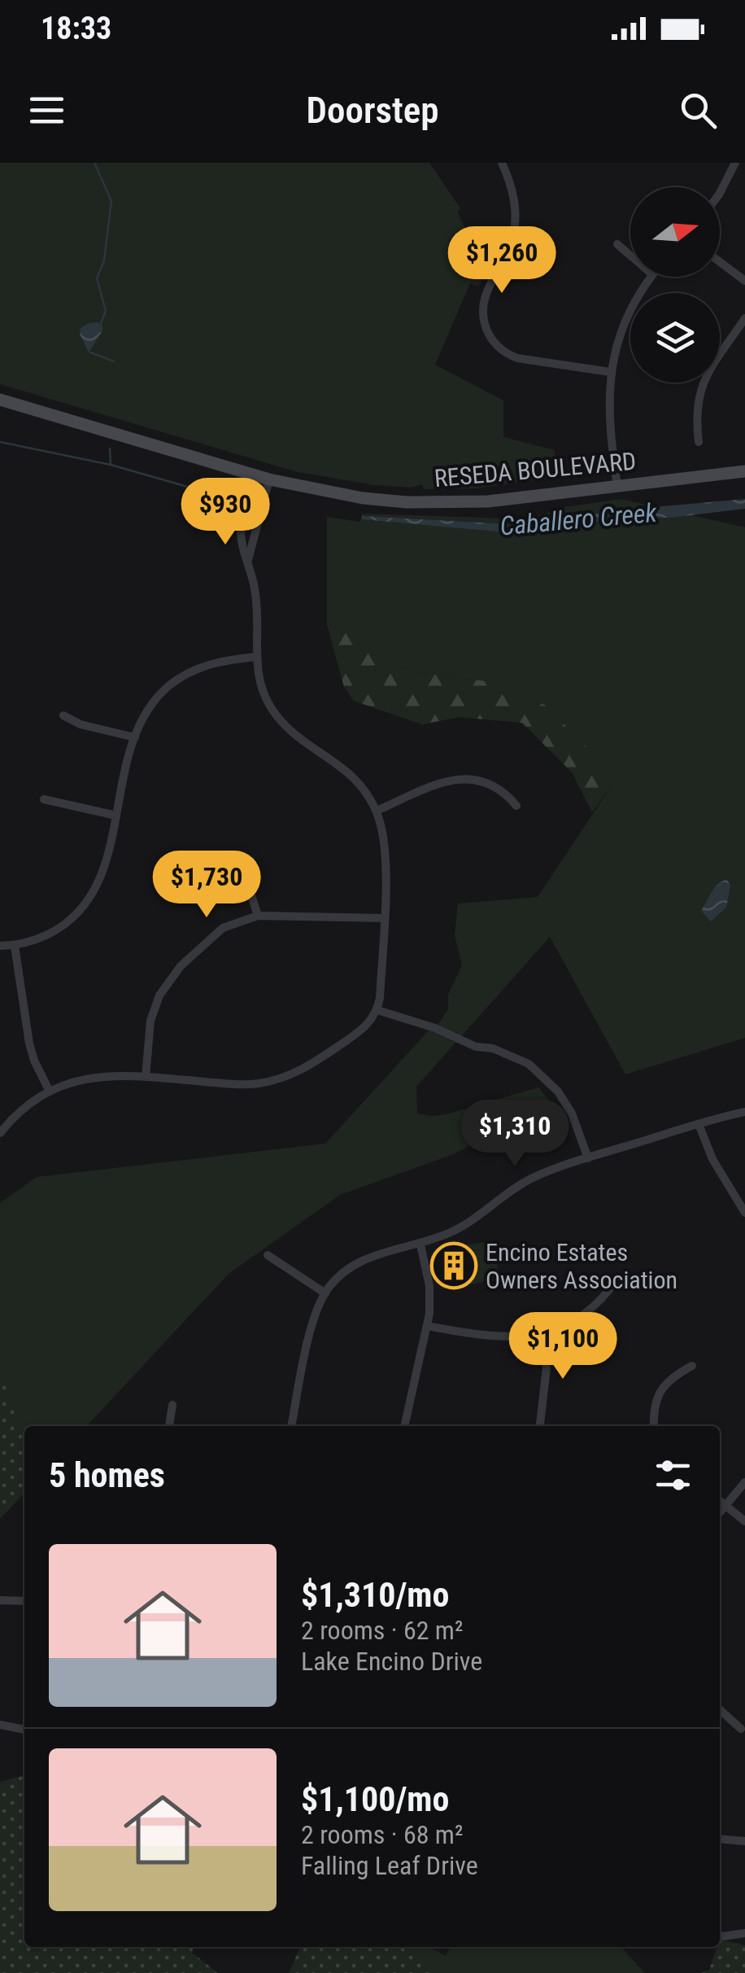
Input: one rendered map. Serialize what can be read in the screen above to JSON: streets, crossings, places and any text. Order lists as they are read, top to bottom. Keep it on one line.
{"streets":{"main road":["RESEDA BOULEVARD"]},"water":["Caballero Creek"],"places":{"building":["Encino Estates Owners Association"]},"north":"right","page":{"status":"18:33","header":"Doorstep","price":["$1,260","$930","$1,730","$1,310","$1,100"],"heading":"5 homes","list":[{"name":"$1,310/mo","note":"2 rooms · 62 m² · Lake Encino Drive"},{"name":"$1,100/mo","note":"2 rooms · 68 m² · Falling Leaf Drive"}]}}
